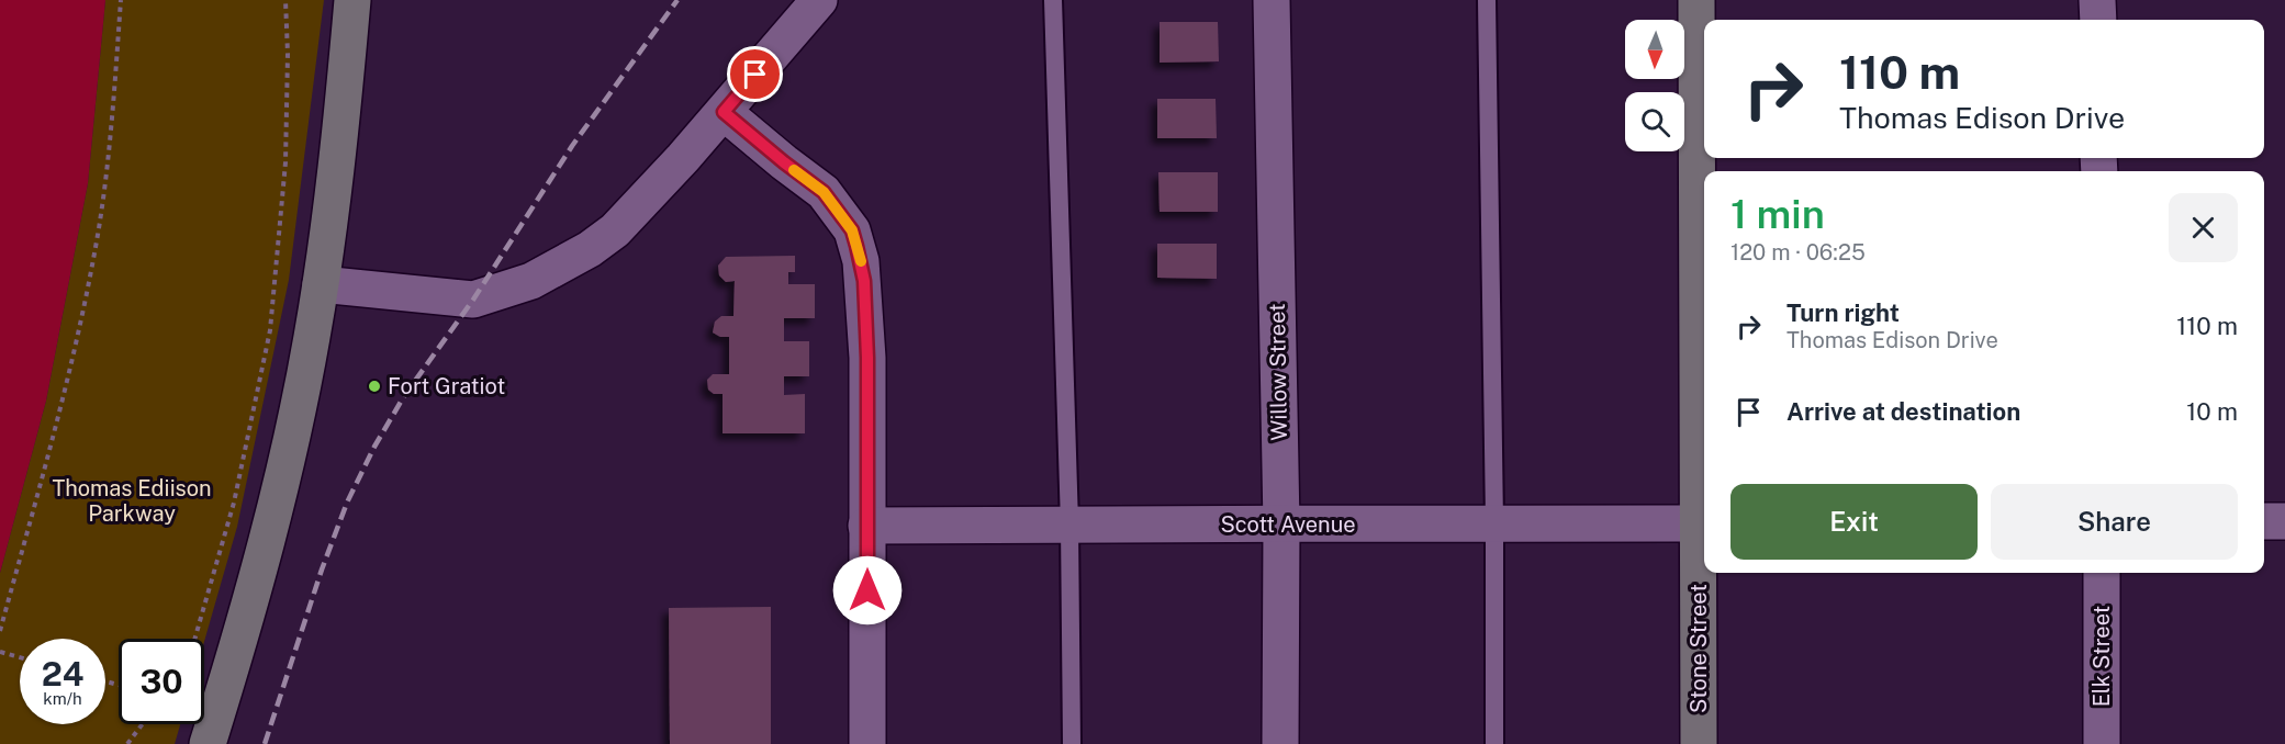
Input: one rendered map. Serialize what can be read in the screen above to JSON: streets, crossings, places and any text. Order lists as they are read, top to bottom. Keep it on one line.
{"streets":{"street":["Willow Street","Scott Avenue","Stone Street","Elk Street"]},"crossings":[["Willow Street","Scott Avenue"],["Scott Avenue","Stone Street"]],"parks":["Thomas Ediison Parkway"],"places":["Fort Gratiot"],"north":"bottom","page":{"turn":["110 m","Thomas Edison Drive"],"heading":["1 min","120 m · 06:25"],"list":[{"name":"Turn right","note":"Thomas Edison Drive","value":"110 m"},{"name":"Arrive at destination","value":"10 m"}],"buttons":["Exit","Share"],"speed":"24 km/h","limit":"30"}}
